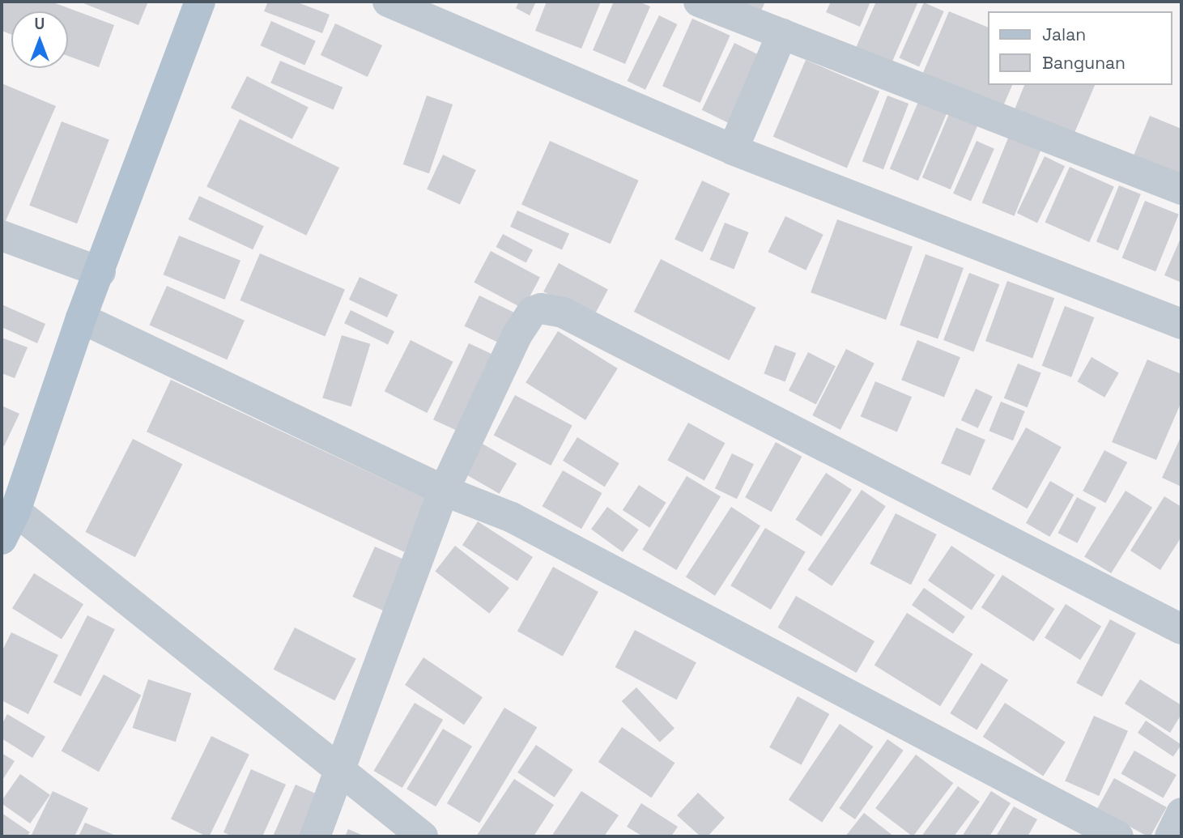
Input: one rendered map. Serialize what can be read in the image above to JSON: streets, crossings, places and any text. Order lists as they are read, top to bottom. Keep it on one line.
{"legend":["Jalan","Bangunan"],"north":"top"}
